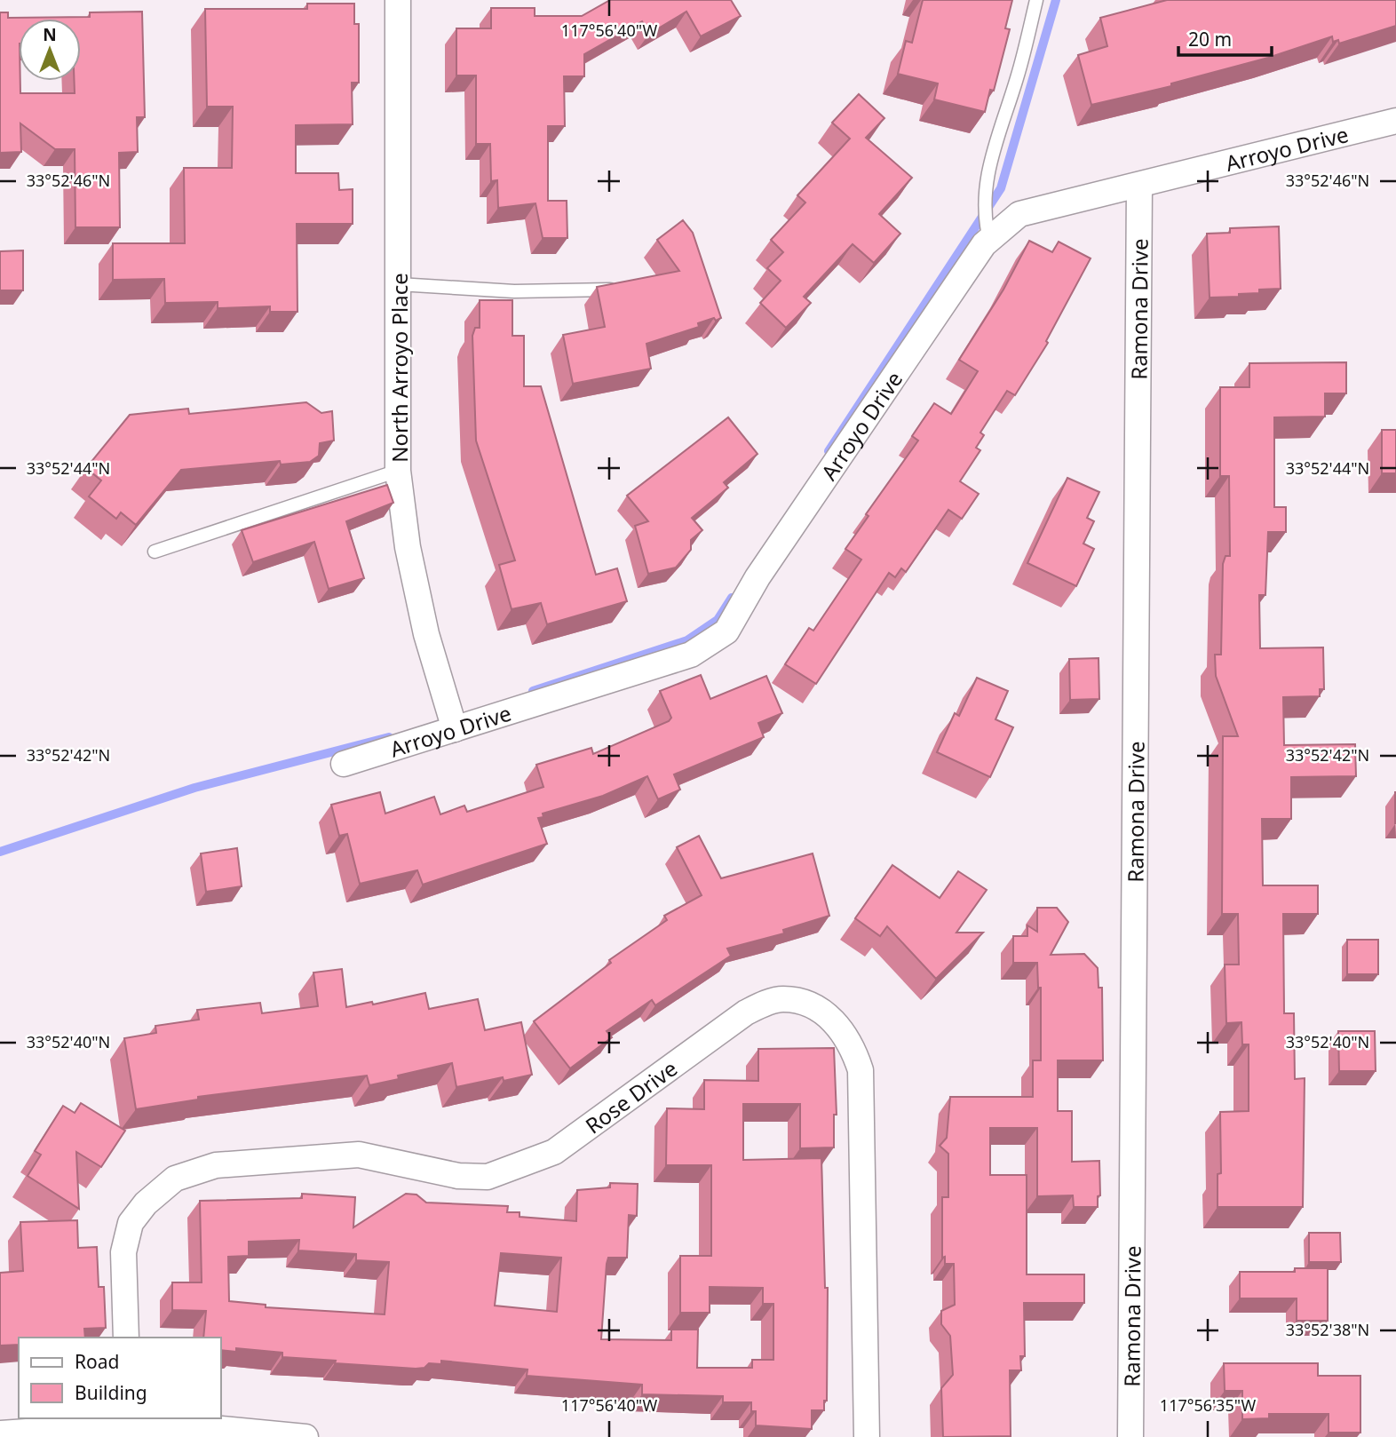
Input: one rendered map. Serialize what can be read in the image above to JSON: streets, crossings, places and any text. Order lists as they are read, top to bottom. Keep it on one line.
{"streets":{"street":["Arroyo Drive","Ramona Drive","North Arroyo Place","Rose Drive"]},"crossings":[["Arroyo Drive","Ramona Drive"],["Arroyo Drive","North Arroyo Place"]],"legend":["Road","Building"],"scale_bar":"20 m","north":"top","coordinates":["117°56'40\"W","33°52'46\"N","33°52'44\"N","33°52'42\"N","33°52'40\"N","33°52'38\"N","117°56'35\"W"]}
